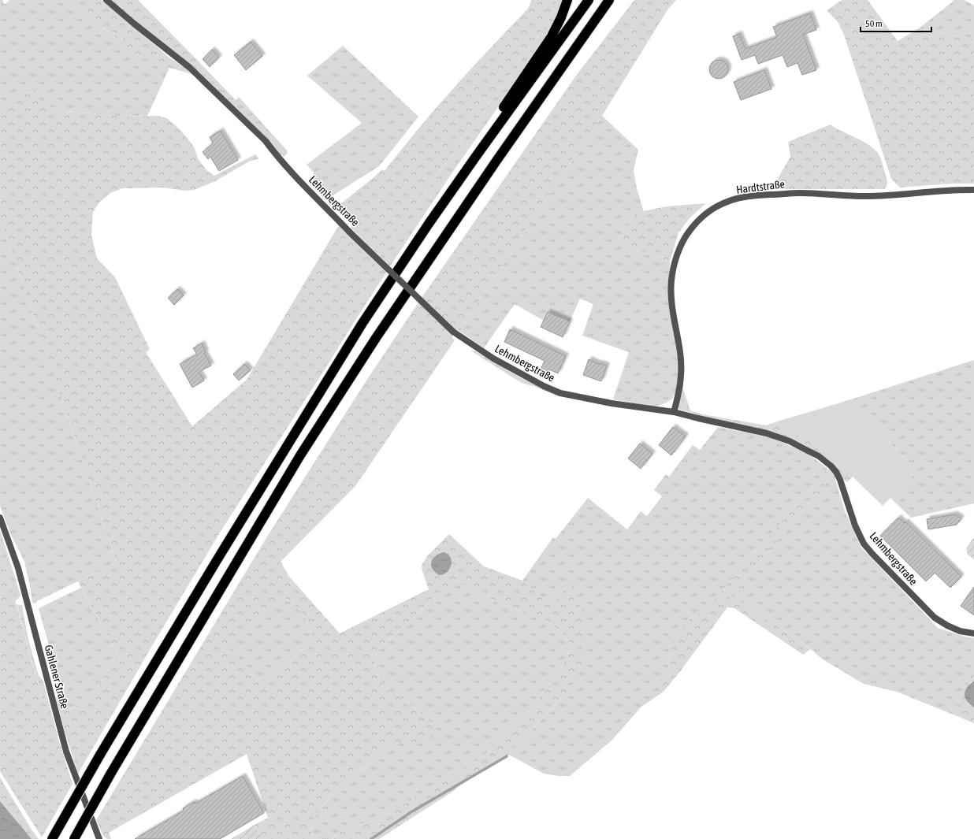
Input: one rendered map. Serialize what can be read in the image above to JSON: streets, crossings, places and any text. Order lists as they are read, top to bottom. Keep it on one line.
{"streets":{"street":["Hardtstraße","Lehmbergstraße","Gahlener Straße"]},"crossings":[["Hardtstraße","Lehmbergstraße"]],"scale_bar":"50 m"}
